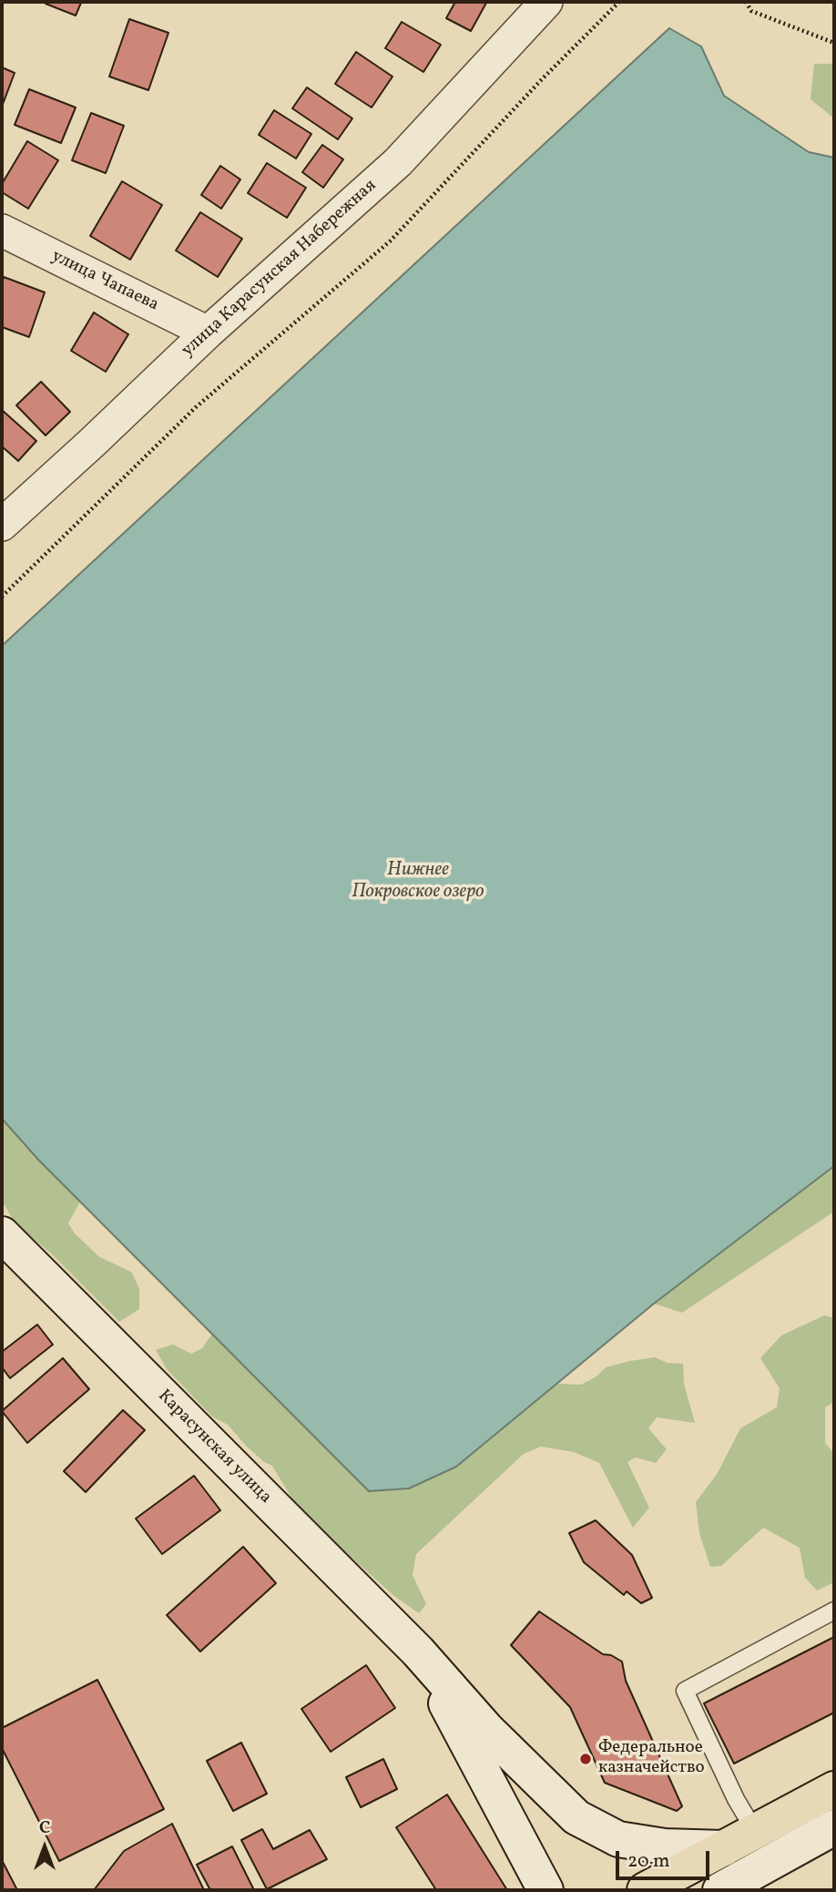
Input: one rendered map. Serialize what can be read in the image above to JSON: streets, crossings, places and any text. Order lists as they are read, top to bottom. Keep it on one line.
{"streets":{"main road":["Карасунская улица"],"street":["улица Карасунская Набережная","улица Чапаева"]},"crossings":[["улица Карасунская Набережная","улица Чапаева"]],"water":["Нижнее Покровское озеро"],"places":["Федеральное казначейство"],"scale_bar":"20 m","north":"top"}
